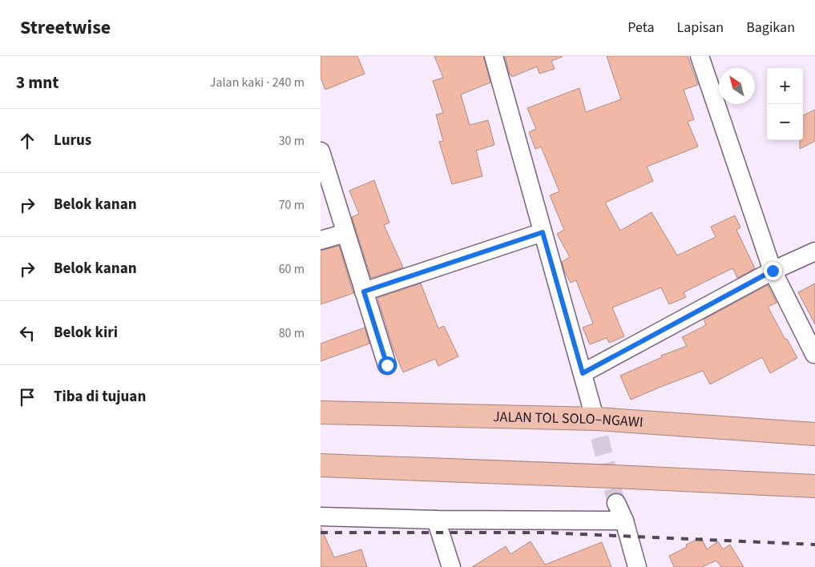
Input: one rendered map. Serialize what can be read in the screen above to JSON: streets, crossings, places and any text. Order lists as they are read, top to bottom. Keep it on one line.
{"streets":{"highway":["JALAN TOL SOLO–NGAWI"]},"north":"top left","page":{"header":"Streetwise","nav":["Peta","Lapisan","Bagikan"],"heading":["3 mnt","Jalan kaki · 240 m"],"map_buttons":["+","−"],"list":[["Lurus","30 m"],["Belok kanan","70 m"],["Belok kanan","60 m"],["Belok kiri","80 m"],"Tiba di tujuan"]}}
